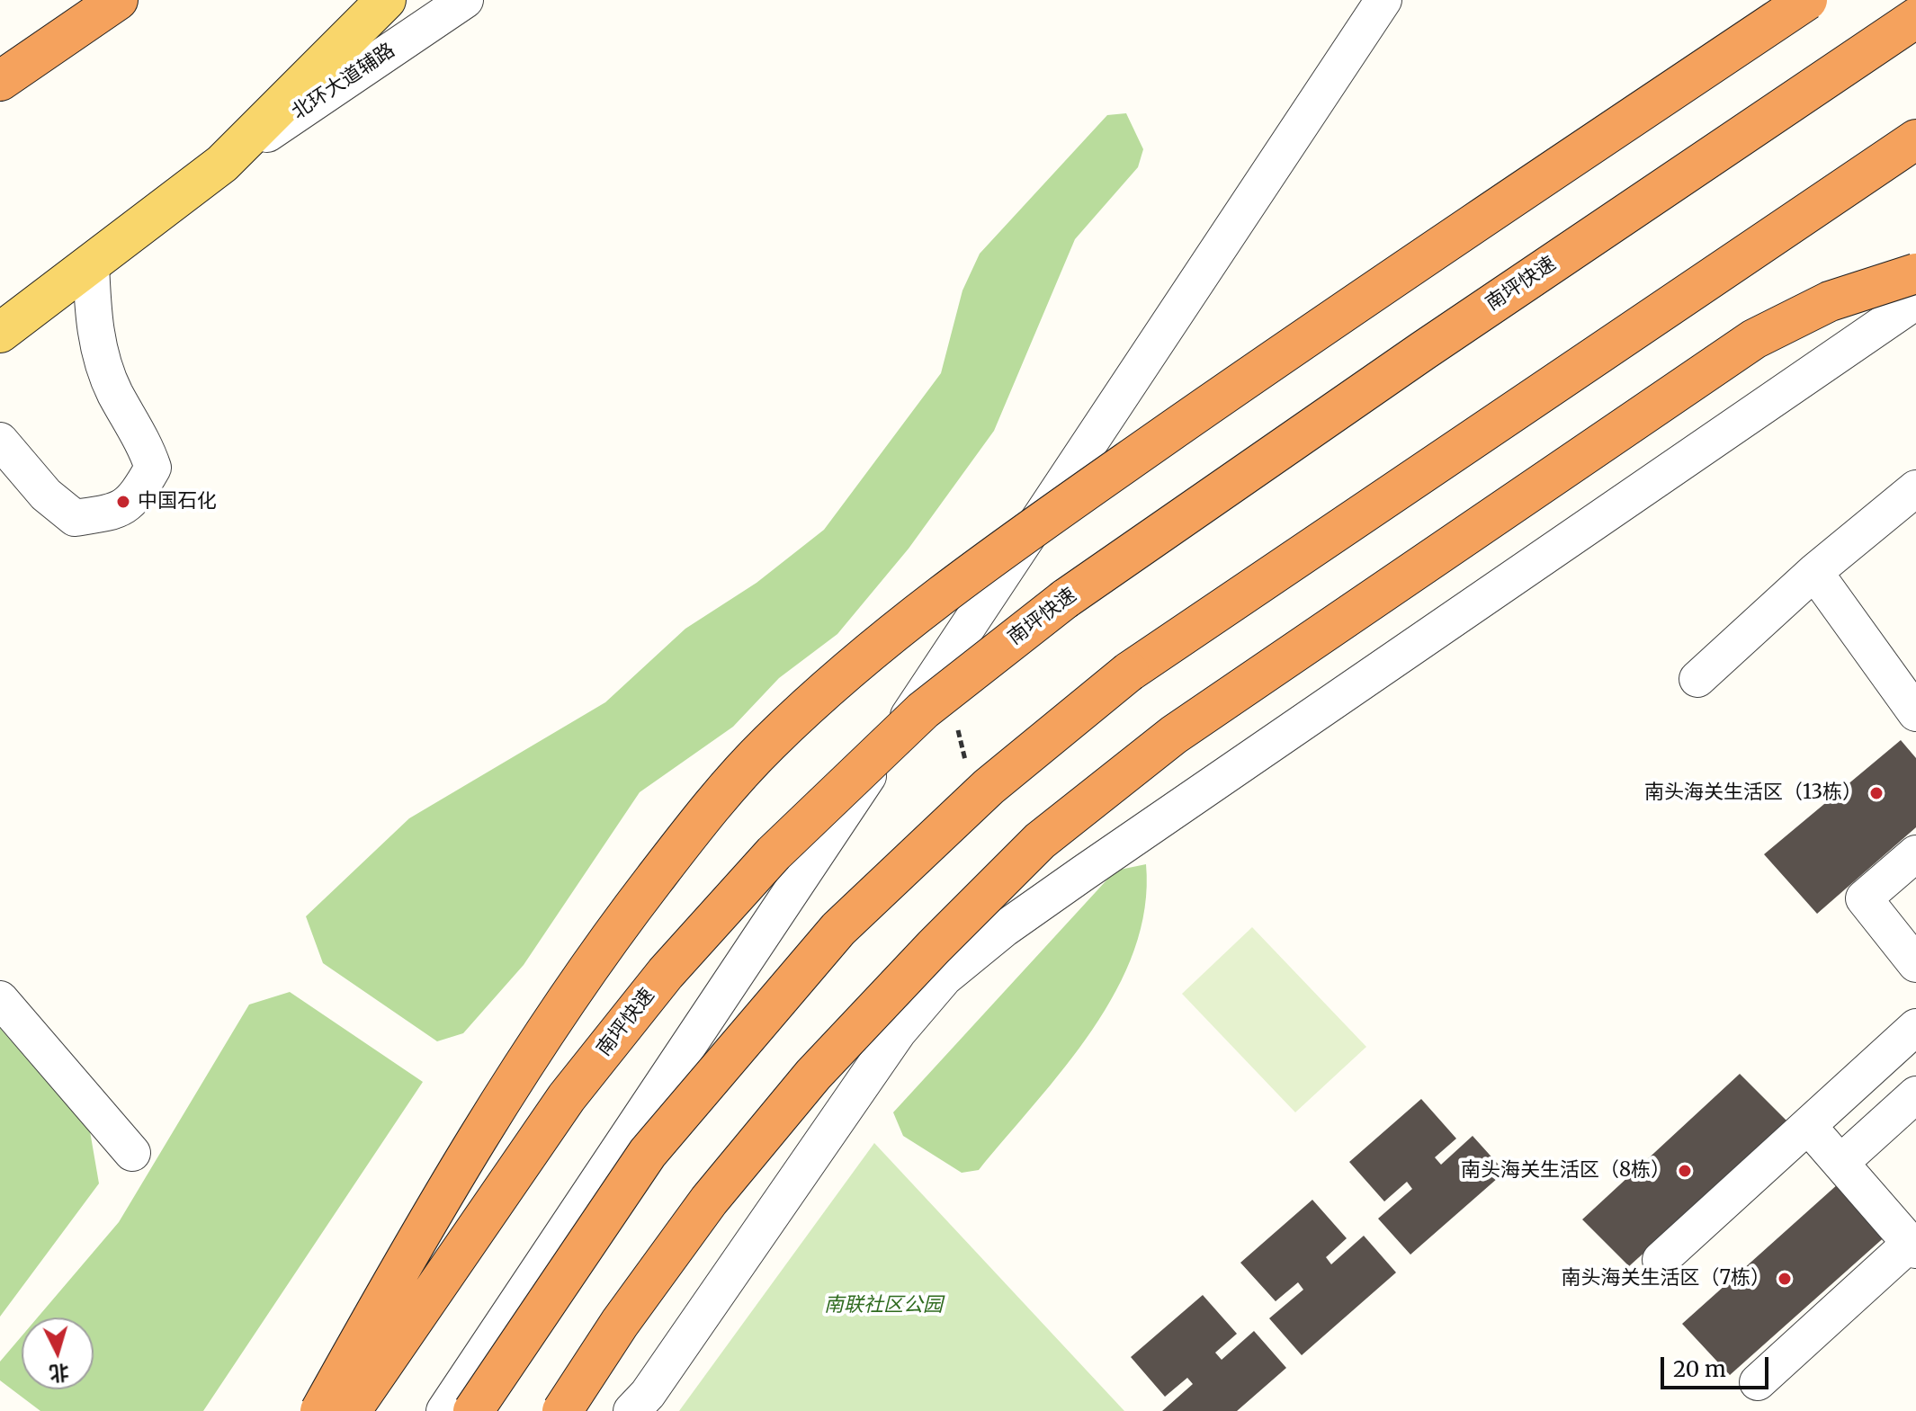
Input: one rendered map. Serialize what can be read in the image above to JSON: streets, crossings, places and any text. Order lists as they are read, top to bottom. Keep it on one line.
{"streets":{"highway":["南坪快速"],"main road":["北环大道辅路"]},"parks":["南联社区公园"],"places":["中国石化","南头海关生活区（13栋）","南头海关生活区（8栋）","南头海关生活区（7栋）"],"scale_bar":"20 m","north":"bottom"}
